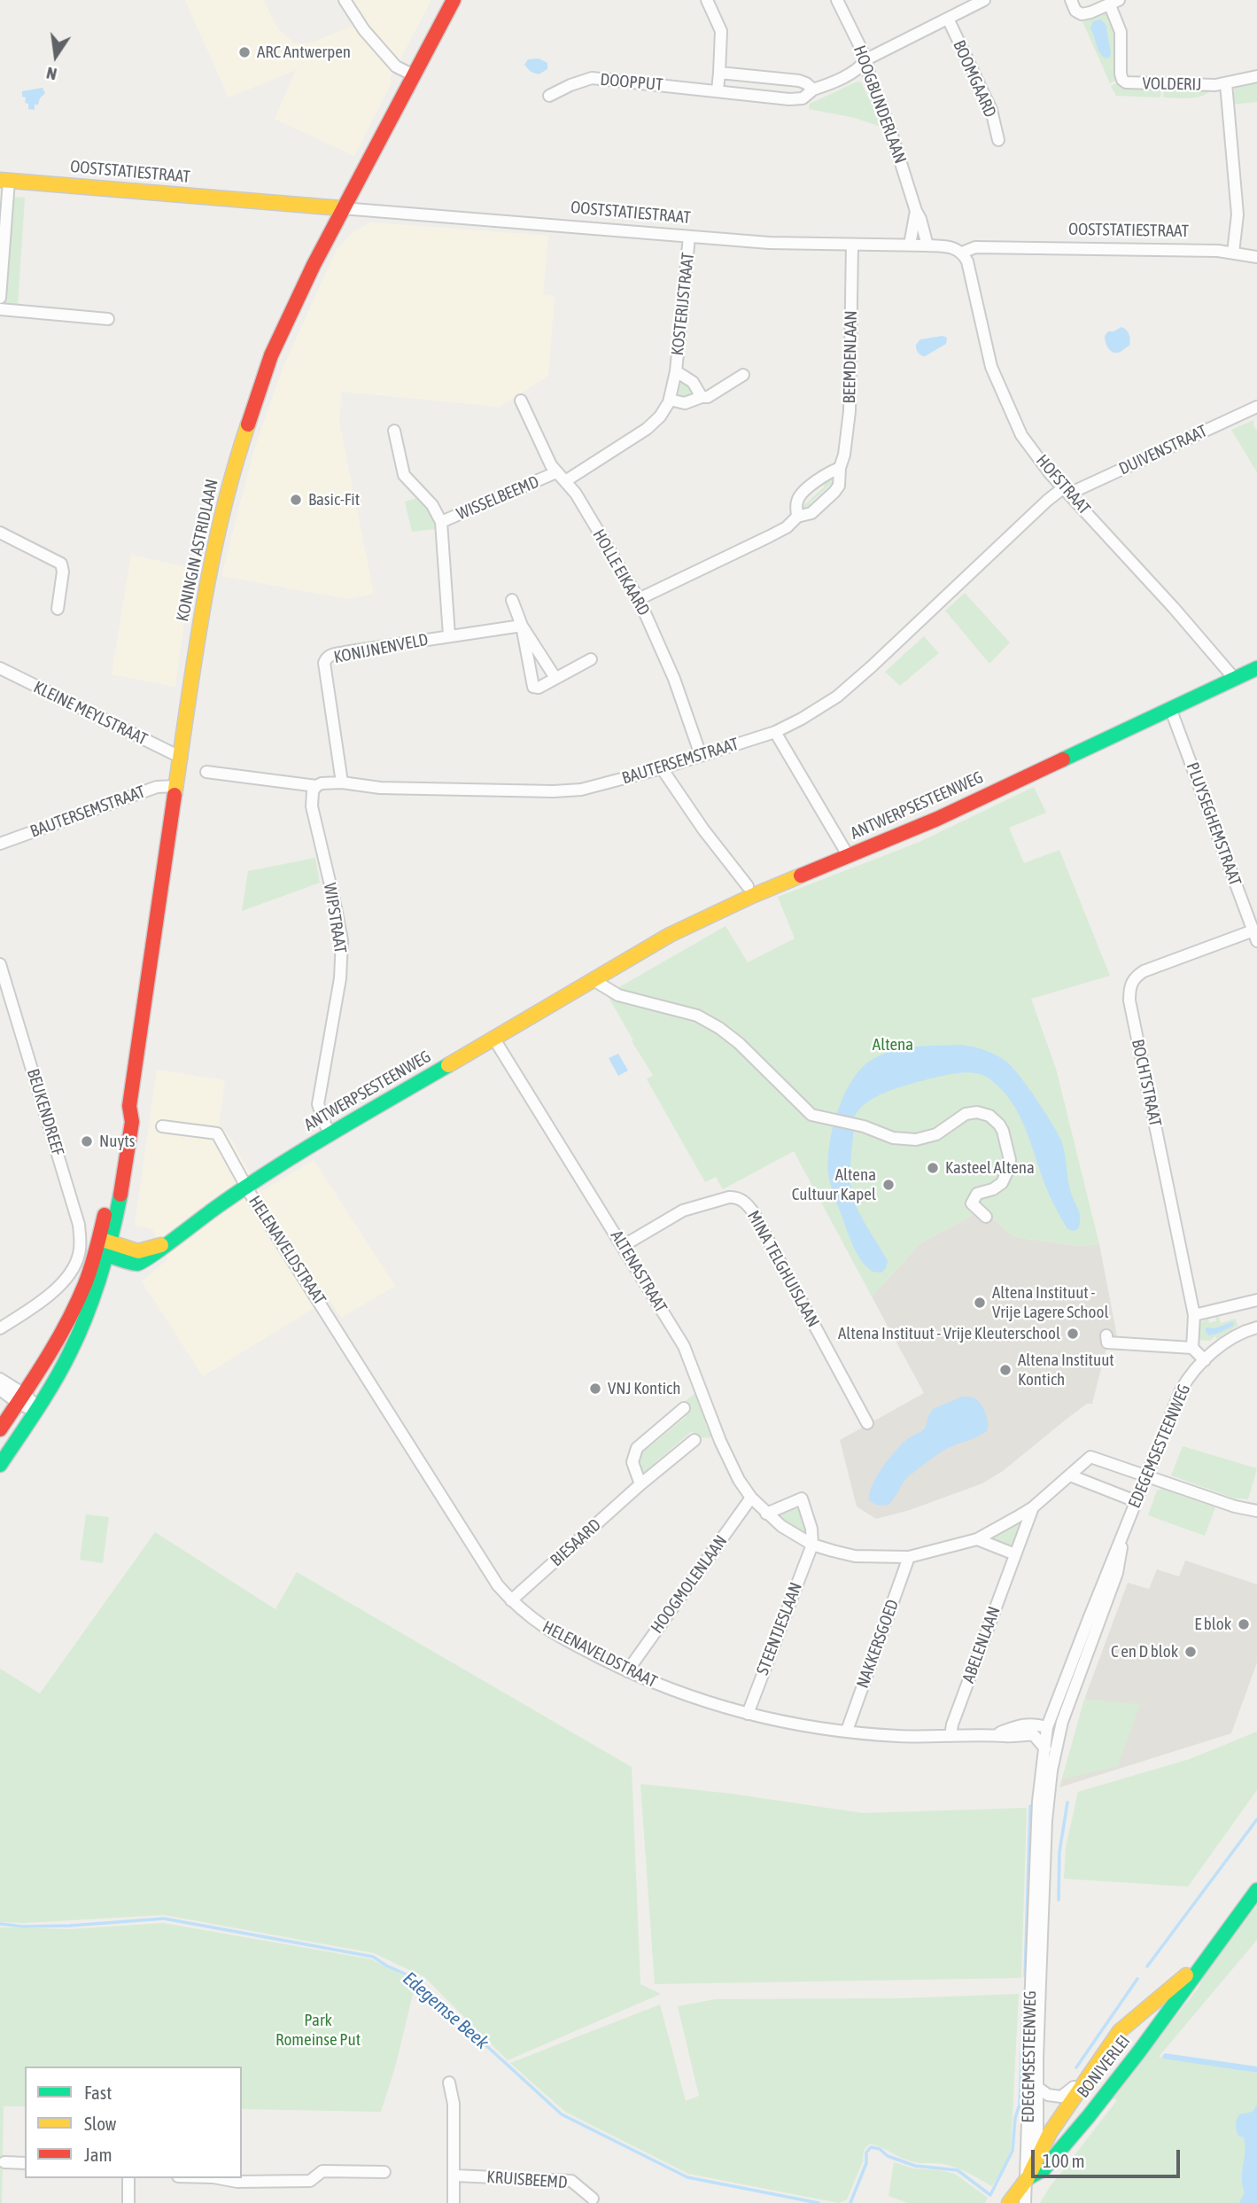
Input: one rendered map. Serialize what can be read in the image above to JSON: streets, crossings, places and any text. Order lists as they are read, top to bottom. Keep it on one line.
{"streets":{"main road":["OOSTSTATIESTRAAT","KONINGIN ASTRIDLAAN","ANTWERPSESTEENWEG","BONIVERLEI"],"street":["BOOMGAARD","DOOPPUT","VOLDERIJ","HOOGBUNDERLAAN","KOSTERIJSTRAAT","BEEMDENLAAN","DUIVENSTRAAT","HOFSTRAAT","WISSELBEEMD","HOLLE EIKAARD","KONIJNENVELD","KLEINE MEYLSTRAAT","BAUTERSEMSTRAAT","PLUYSEGHEMSTRAAT","WIPSTRAAT","BOCHTSTRAAT","BEUKENDREEF","HELENAVELDSTRAAT","MINA TELGHUISLAAN","ALTENASTRAAT","EDEGEMSESTEENWEG","BIESAARD","HOOGMOLENLAAN","STEENTJESLAAN","NAKKERSGOED","ABELENLAAN","KRUISBEEMD"]},"crossings":[["BOOMGAARD","DOOPPUT"],["DOOPPUT","HOOGBUNDERLAAN"],["VOLDERIJ","OOSTSTATIESTRAAT"],["HOOGBUNDERLAAN","OOSTSTATIESTRAAT"],["OOSTSTATIESTRAAT","KOSTERIJSTRAAT"],["OOSTSTATIESTRAAT","BEEMDENLAAN"],["OOSTSTATIESTRAAT","HOFSTRAAT"],["OOSTSTATIESTRAAT","KONINGIN ASTRIDLAAN"],["KOSTERIJSTRAAT","HOLLE EIKAARD"],["BEEMDENLAAN","HOLLE EIKAARD"],["DUIVENSTRAAT","HOFSTRAAT"],["DUIVENSTRAAT","BAUTERSEMSTRAAT"],["HOFSTRAAT","BAUTERSEMSTRAAT"],["HOFSTRAAT","ANTWERPSESTEENWEG"],["WISSELBEEMD","HOLLE EIKAARD"],["WISSELBEEMD","KONIJNENVELD"],["KONINGIN ASTRIDLAAN","KLEINE MEYLSTRAAT"],["KONINGIN ASTRIDLAAN","BAUTERSEMSTRAAT"],["KONINGIN ASTRIDLAAN","ANTWERPSESTEENWEG"],["HOLLE EIKAARD","BAUTERSEMSTRAAT"],["KONIJNENVELD","BAUTERSEMSTRAAT"],["BAUTERSEMSTRAAT","WIPSTRAAT"],["ANTWERPSESTEENWEG","PLUYSEGHEMSTRAAT"],["ANTWERPSESTEENWEG","WIPSTRAAT"],["ANTWERPSESTEENWEG","HELENAVELDSTRAAT"],["ANTWERPSESTEENWEG","ALTENASTRAAT"],["PLUYSEGHEMSTRAAT","BOCHTSTRAAT"],["HELENAVELDSTRAAT","EDEGEMSESTEENWEG"],["HELENAVELDSTRAAT","BIESAARD"],["HELENAVELDSTRAAT","HOOGMOLENLAAN"],["HELENAVELDSTRAAT","STEENTJESLAAN"],["HELENAVELDSTRAAT","NAKKERSGOED"],["HELENAVELDSTRAAT","ABELENLAAN"],["MINA TELGHUISLAAN","ALTENASTRAAT"],["ALTENASTRAAT","EDEGEMSESTEENWEG"],["ALTENASTRAAT","HOOGMOLENLAAN"],["ALTENASTRAAT","STEENTJESLAAN"],["ALTENASTRAAT","NAKKERSGOED"],["ALTENASTRAAT","ABELENLAAN"],["EDEGEMSESTEENWEG","BONIVERLEI"]],"water":["Edegemse Beek"],"parks":["Altena","Park Romeinse Put"],"places":["ARC Antwerpen","Basic-Fit","Nuyts","Kasteel Altena","Altena Cultuur Kapel","Altena Instituut - Vrije Lagere School","Altena Instituut - Vrije Kleuterschool","Altena Instituut Kontich","VNJ Kontich","E blok","C en D blok"],"legend":["Fast","Slow","Jam"],"scale_bar":"100 m","north":"bottom"}
